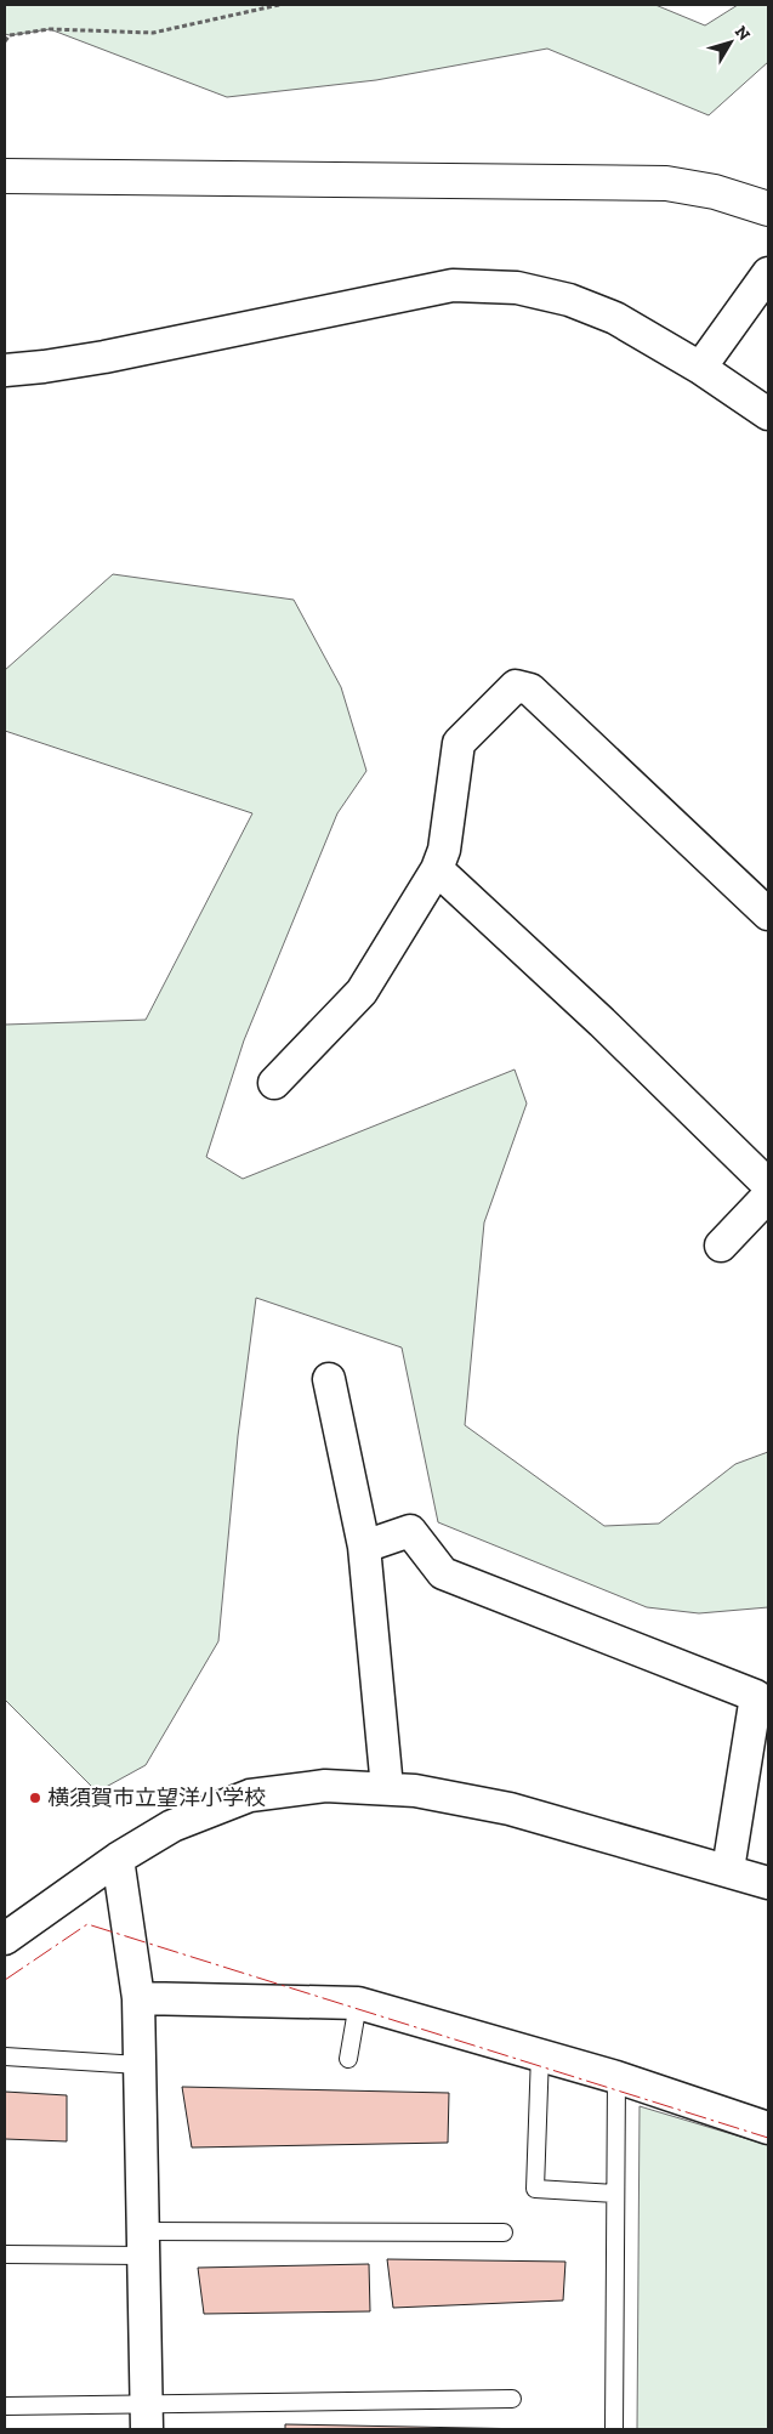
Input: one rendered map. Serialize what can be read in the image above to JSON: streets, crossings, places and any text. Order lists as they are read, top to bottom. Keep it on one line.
{"places":["横須賀市立望洋小学校"],"north":"top right"}
